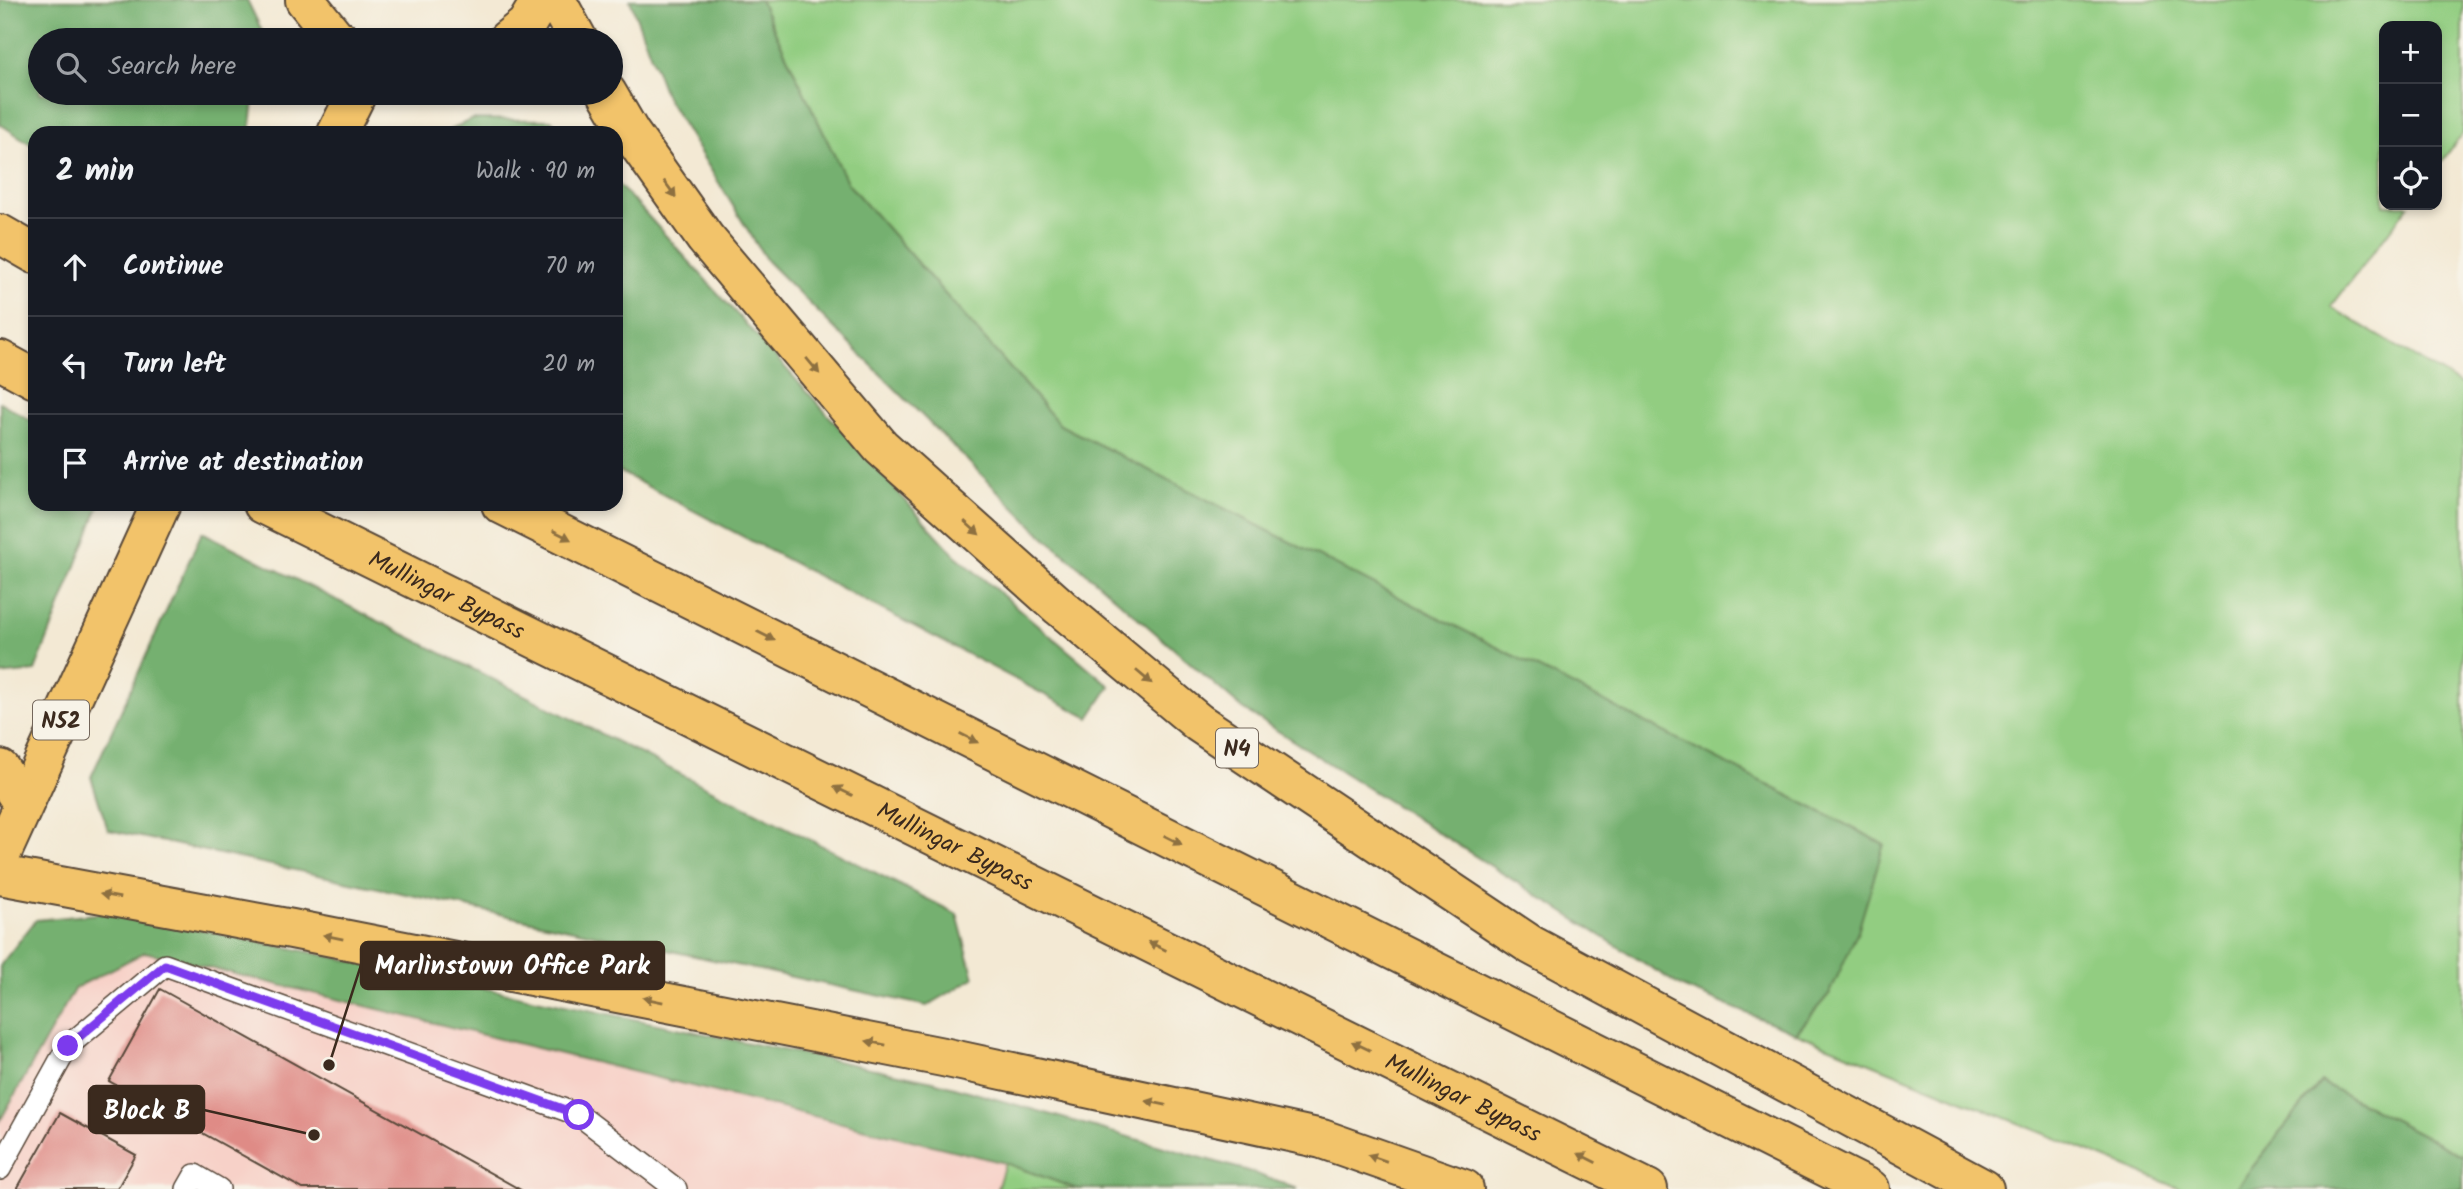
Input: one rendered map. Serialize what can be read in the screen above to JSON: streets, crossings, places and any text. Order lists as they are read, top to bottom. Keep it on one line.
{"streets":{"main road":["Mullingar Bypass","N52","N4"]},"places":["Marlinstown Office Park","Block B"],"page":{"map_buttons":["+","−"],"search":"Search here","heading":["2 min","Walk · 90 m"],"list":[["Continue","70 m"],["Turn left","20 m"],"Arrive at destination"]}}
